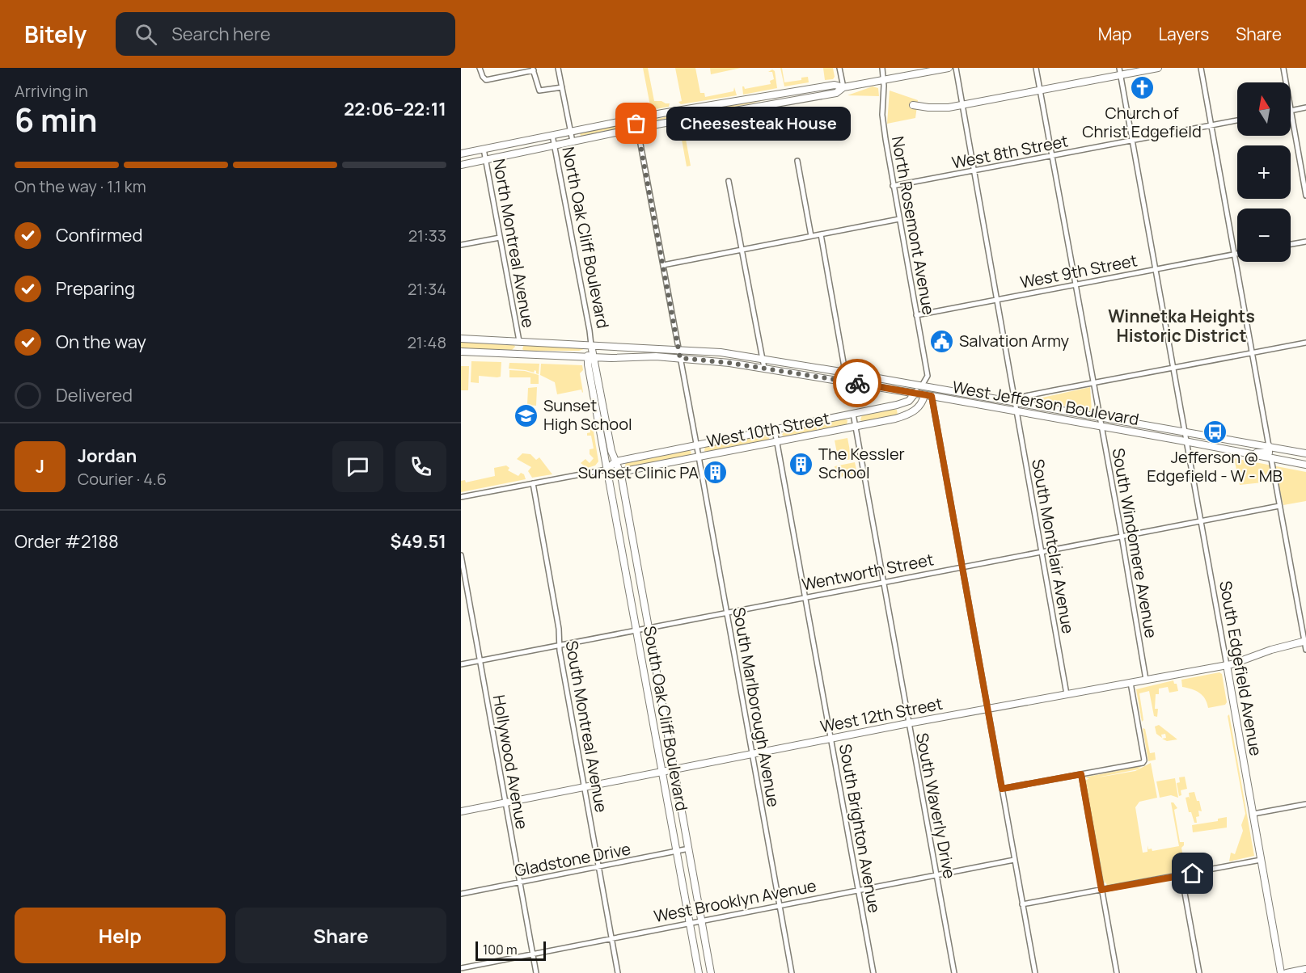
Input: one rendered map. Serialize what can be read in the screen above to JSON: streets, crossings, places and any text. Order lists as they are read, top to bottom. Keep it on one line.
{"streets":{"street":["West 8th Street","North Rosemont Avenue","North Oak Cliff Boulevard","North Montreal Avenue","West 9th Street","West Jefferson Boulevard","West 10th Street","South Windomere Avenue","South Montclair Avenue","Wentworth Street","South Edgefield Avenue","South Marlborough Avenue","West 12th Street","South Oak Cliff Boulevard","South Montreal Avenue","Hollywood Avenue","South Waverly Drive","South Brighton Avenue","Gladstone Drive","West Brooklyn Avenue"]},"crossings":[["West 8th Street","North Rosemont Avenue"],["West 8th Street","South Windomere Avenue"],["West 8th Street","South Montclair Avenue"],["West 8th Street","South Edgefield Avenue"],["North Rosemont Avenue","West 9th Street"],["North Rosemont Avenue","West Jefferson Boulevard"],["North Rosemont Avenue","West 10th Street"],["North Oak Cliff Boulevard","West Jefferson Boulevard"],["North Oak Cliff Boulevard","West 10th Street"],["North Oak Cliff Boulevard","South Oak Cliff Boulevard"],["North Montreal Avenue","West Jefferson Boulevard"],["West 9th Street","South Windomere Avenue"],["West 9th Street","South Montclair Avenue"],["West 9th Street","South Edgefield Avenue"],["West Jefferson Boulevard","West 10th Street"],["West Jefferson Boulevard","South Windomere Avenue"],["West Jefferson Boulevard","South Montclair Avenue"],["West Jefferson Boulevard","South Edgefield Avenue"],["West Jefferson Boulevard","South Marlborough Avenue"],["West 10th Street","South Marlborough Avenue"],["West 10th Street","South Oak Cliff Boulevard"],["West 10th Street","South Montreal Avenue"],["West 10th Street","South Waverly Drive"],["West 10th Street","South Brighton Avenue"],["South Windomere Avenue","Wentworth Street"],["South Windomere Avenue","West 12th Street"],["South Montclair Avenue","Wentworth Street"],["South Montclair Avenue","West 12th Street"],["Wentworth Street","South Edgefield Avenue"],["Wentworth Street","South Marlborough Avenue"],["Wentworth Street","South Oak Cliff Boulevard"],["Wentworth Street","South Montreal Avenue"],["Wentworth Street","Hollywood Avenue"],["Wentworth Street","South Waverly Drive"],["Wentworth Street","South Brighton Avenue"],["South Edgefield Avenue","West 12th Street"],["South Marlborough Avenue","West 12th Street"],["South Marlborough Avenue","West Brooklyn Avenue"],["West 12th Street","South Oak Cliff Boulevard"],["West 12th Street","South Montreal Avenue"],["West 12th Street","Hollywood Avenue"],["West 12th Street","South Waverly Drive"],["West 12th Street","South Brighton Avenue"],["South Oak Cliff Boulevard","Gladstone Drive"],["South Oak Cliff Boulevard","West Brooklyn Avenue"],["South Montreal Avenue","Gladstone Drive"],["South Montreal Avenue","West Brooklyn Avenue"],["Hollywood Avenue","Gladstone Drive"],["Hollywood Avenue","West Brooklyn Avenue"],["South Waverly Drive","West Brooklyn Avenue"],["South Brighton Avenue","West Brooklyn Avenue"]],"districts":["Winnetka Heights Historic District"],"places":{"church":["Church of Christ Edgefield"],"other":["Cheesesteak House"],"public building":["Salvation Army"],"school or university":["Sunset High School"],"bus stop":["Jefferson @ Edgefield - W - MB"],"building":["The Kessler School","Sunset Clinic PA"]},"scale_bar":"100 m","north":"top","page":{"header":"Bitely","search":"Search here","nav":["Map","Layers","Share"],"heading":["6 min","Arriving in","22:06–22:11"],"panel":["Jordan","Courier · 4.6","Order #2188","$49.51"],"map_buttons":["+","−"],"bubble":"Cheesesteak House","bar":"On the way · 1.1 km","list":[["Confirmed","21:33"],["Preparing","21:34"],["On the way","21:48"],"Delivered"],"round":"J","buttons":["Help","Share"],"scale":"100 m"}}
